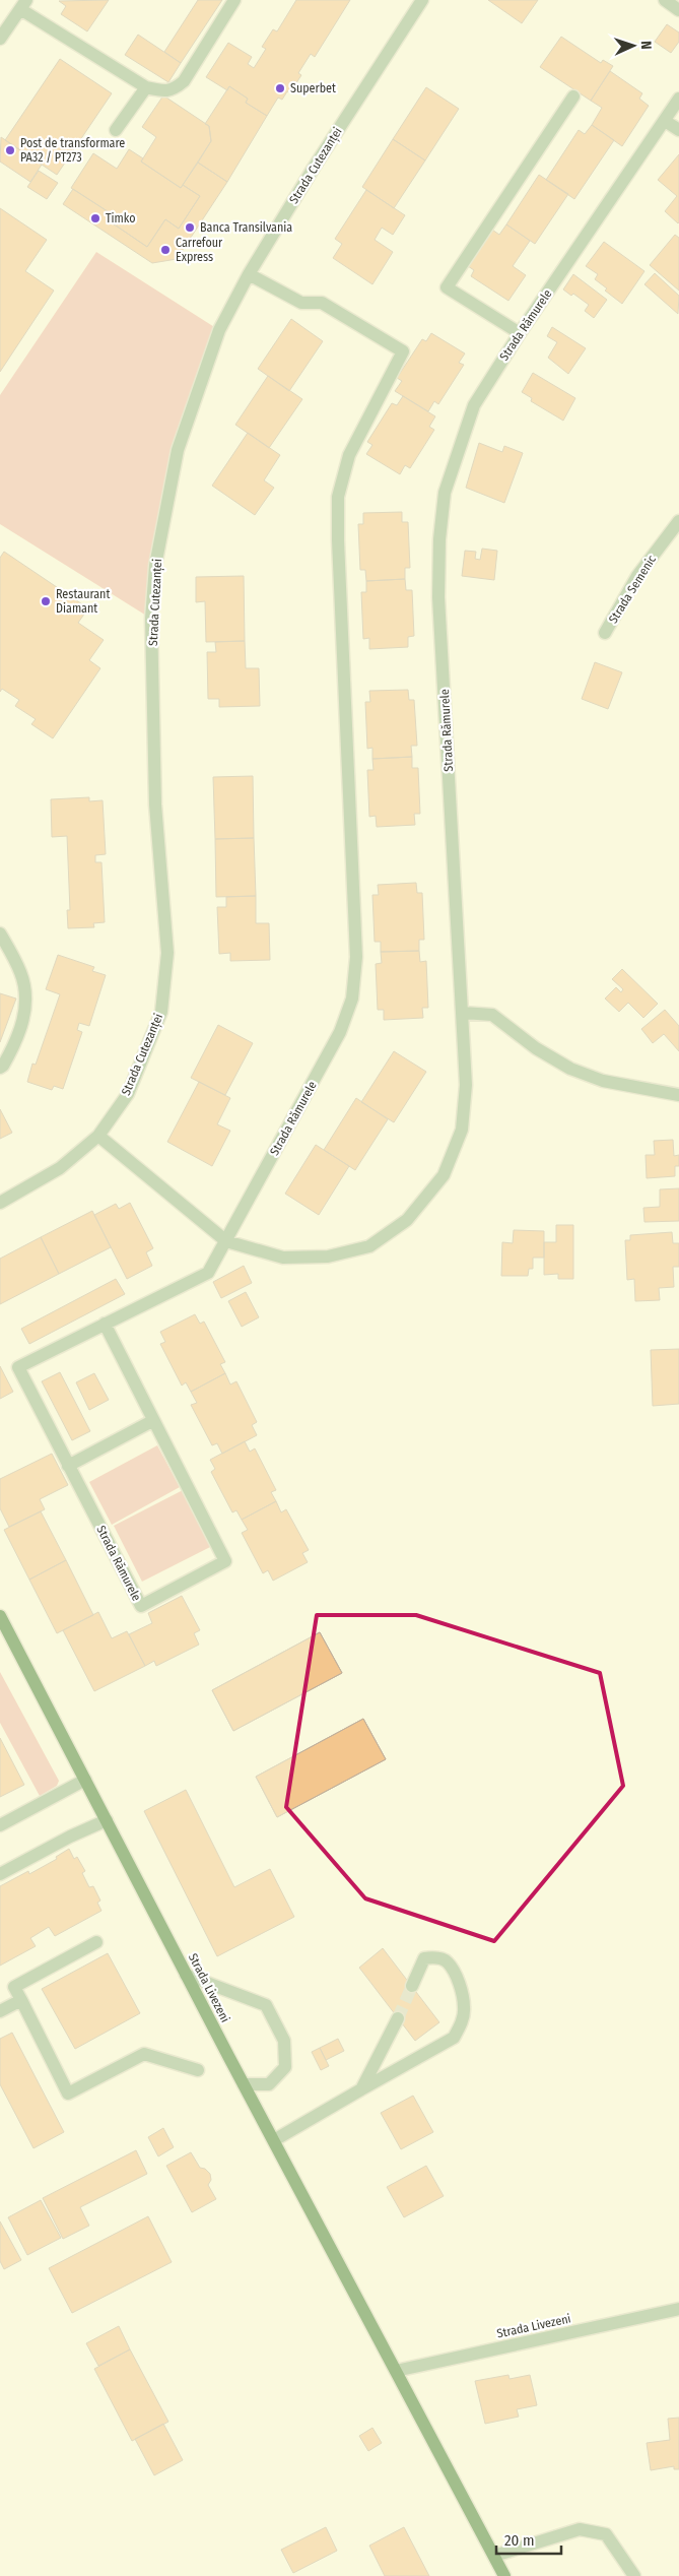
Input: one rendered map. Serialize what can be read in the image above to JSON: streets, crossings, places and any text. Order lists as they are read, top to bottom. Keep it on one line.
{"streets":{"main road":["Strada Livezeni"],"street":["Strada Cutezanței","Strada Rămurele","Strada Semenic"]},"crossings":[["Strada Cutezanței","Strada Rămurele"]],"places":["Superbet","Post de transformare PA32 / PT273","Timko","Banca Transilvania","Carrefour Express","Restaurant Diamant"],"scale_bar":"20 m","north":"right"}
